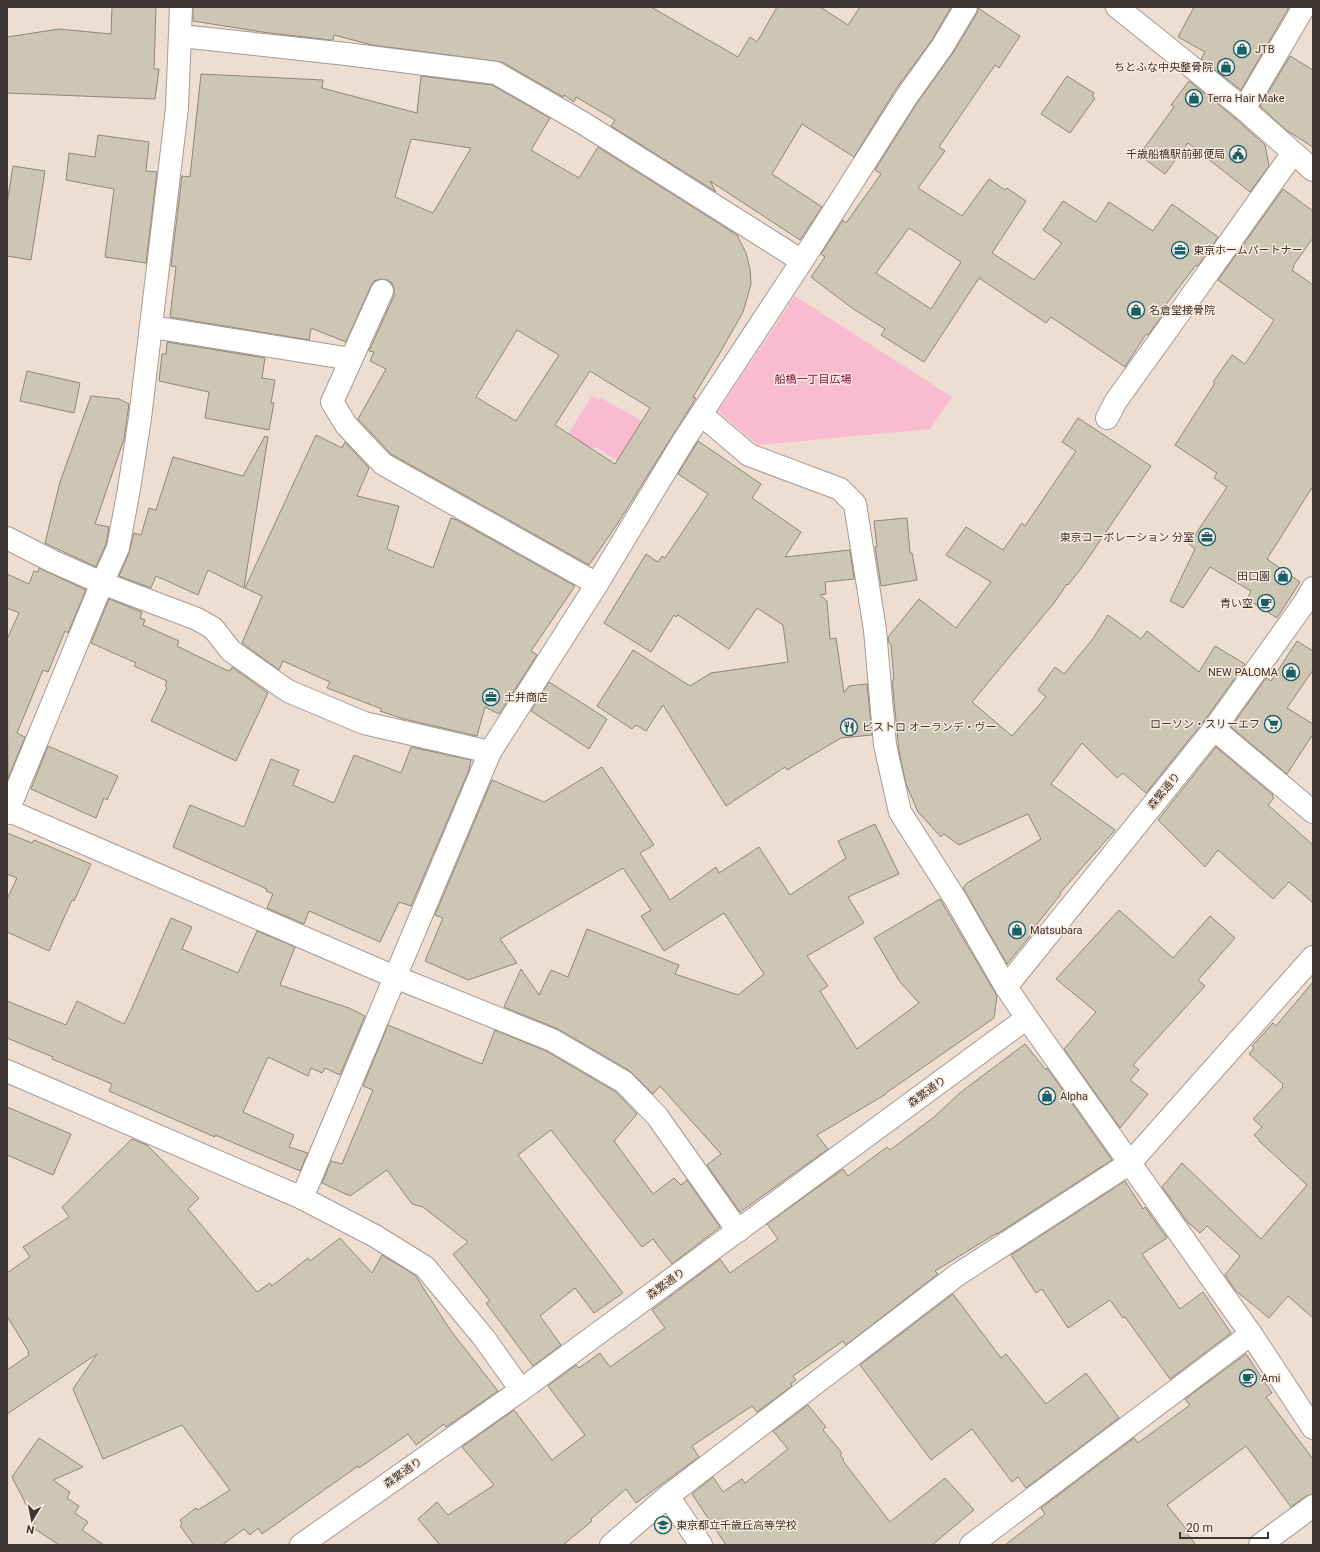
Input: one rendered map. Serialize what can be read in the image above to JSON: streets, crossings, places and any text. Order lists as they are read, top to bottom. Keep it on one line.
{"streets":{"street":["森繁通り"]},"parks":["船橋一丁目広場"],"places":{"shop":["JTB","ちとふな中央整骨院","Terra Hair Make","名倉堂接骨院","田口園","NEW PALOMA","Matsubara","Alpha"],"public building":["千歳船橋駅前郵便局"],"office":["東京ホームパートナー","東京コーポレーション 分室","土井商店"],"cafe":["青い空","Ami"],"supermarket":["ローソン・スリーエフ"],"restaurant":["ビストロ オーランデ・ヴー"],"school or university":["東京都立千歳丘高等学校"]},"scale_bar":"20 m","north":"bottom"}
